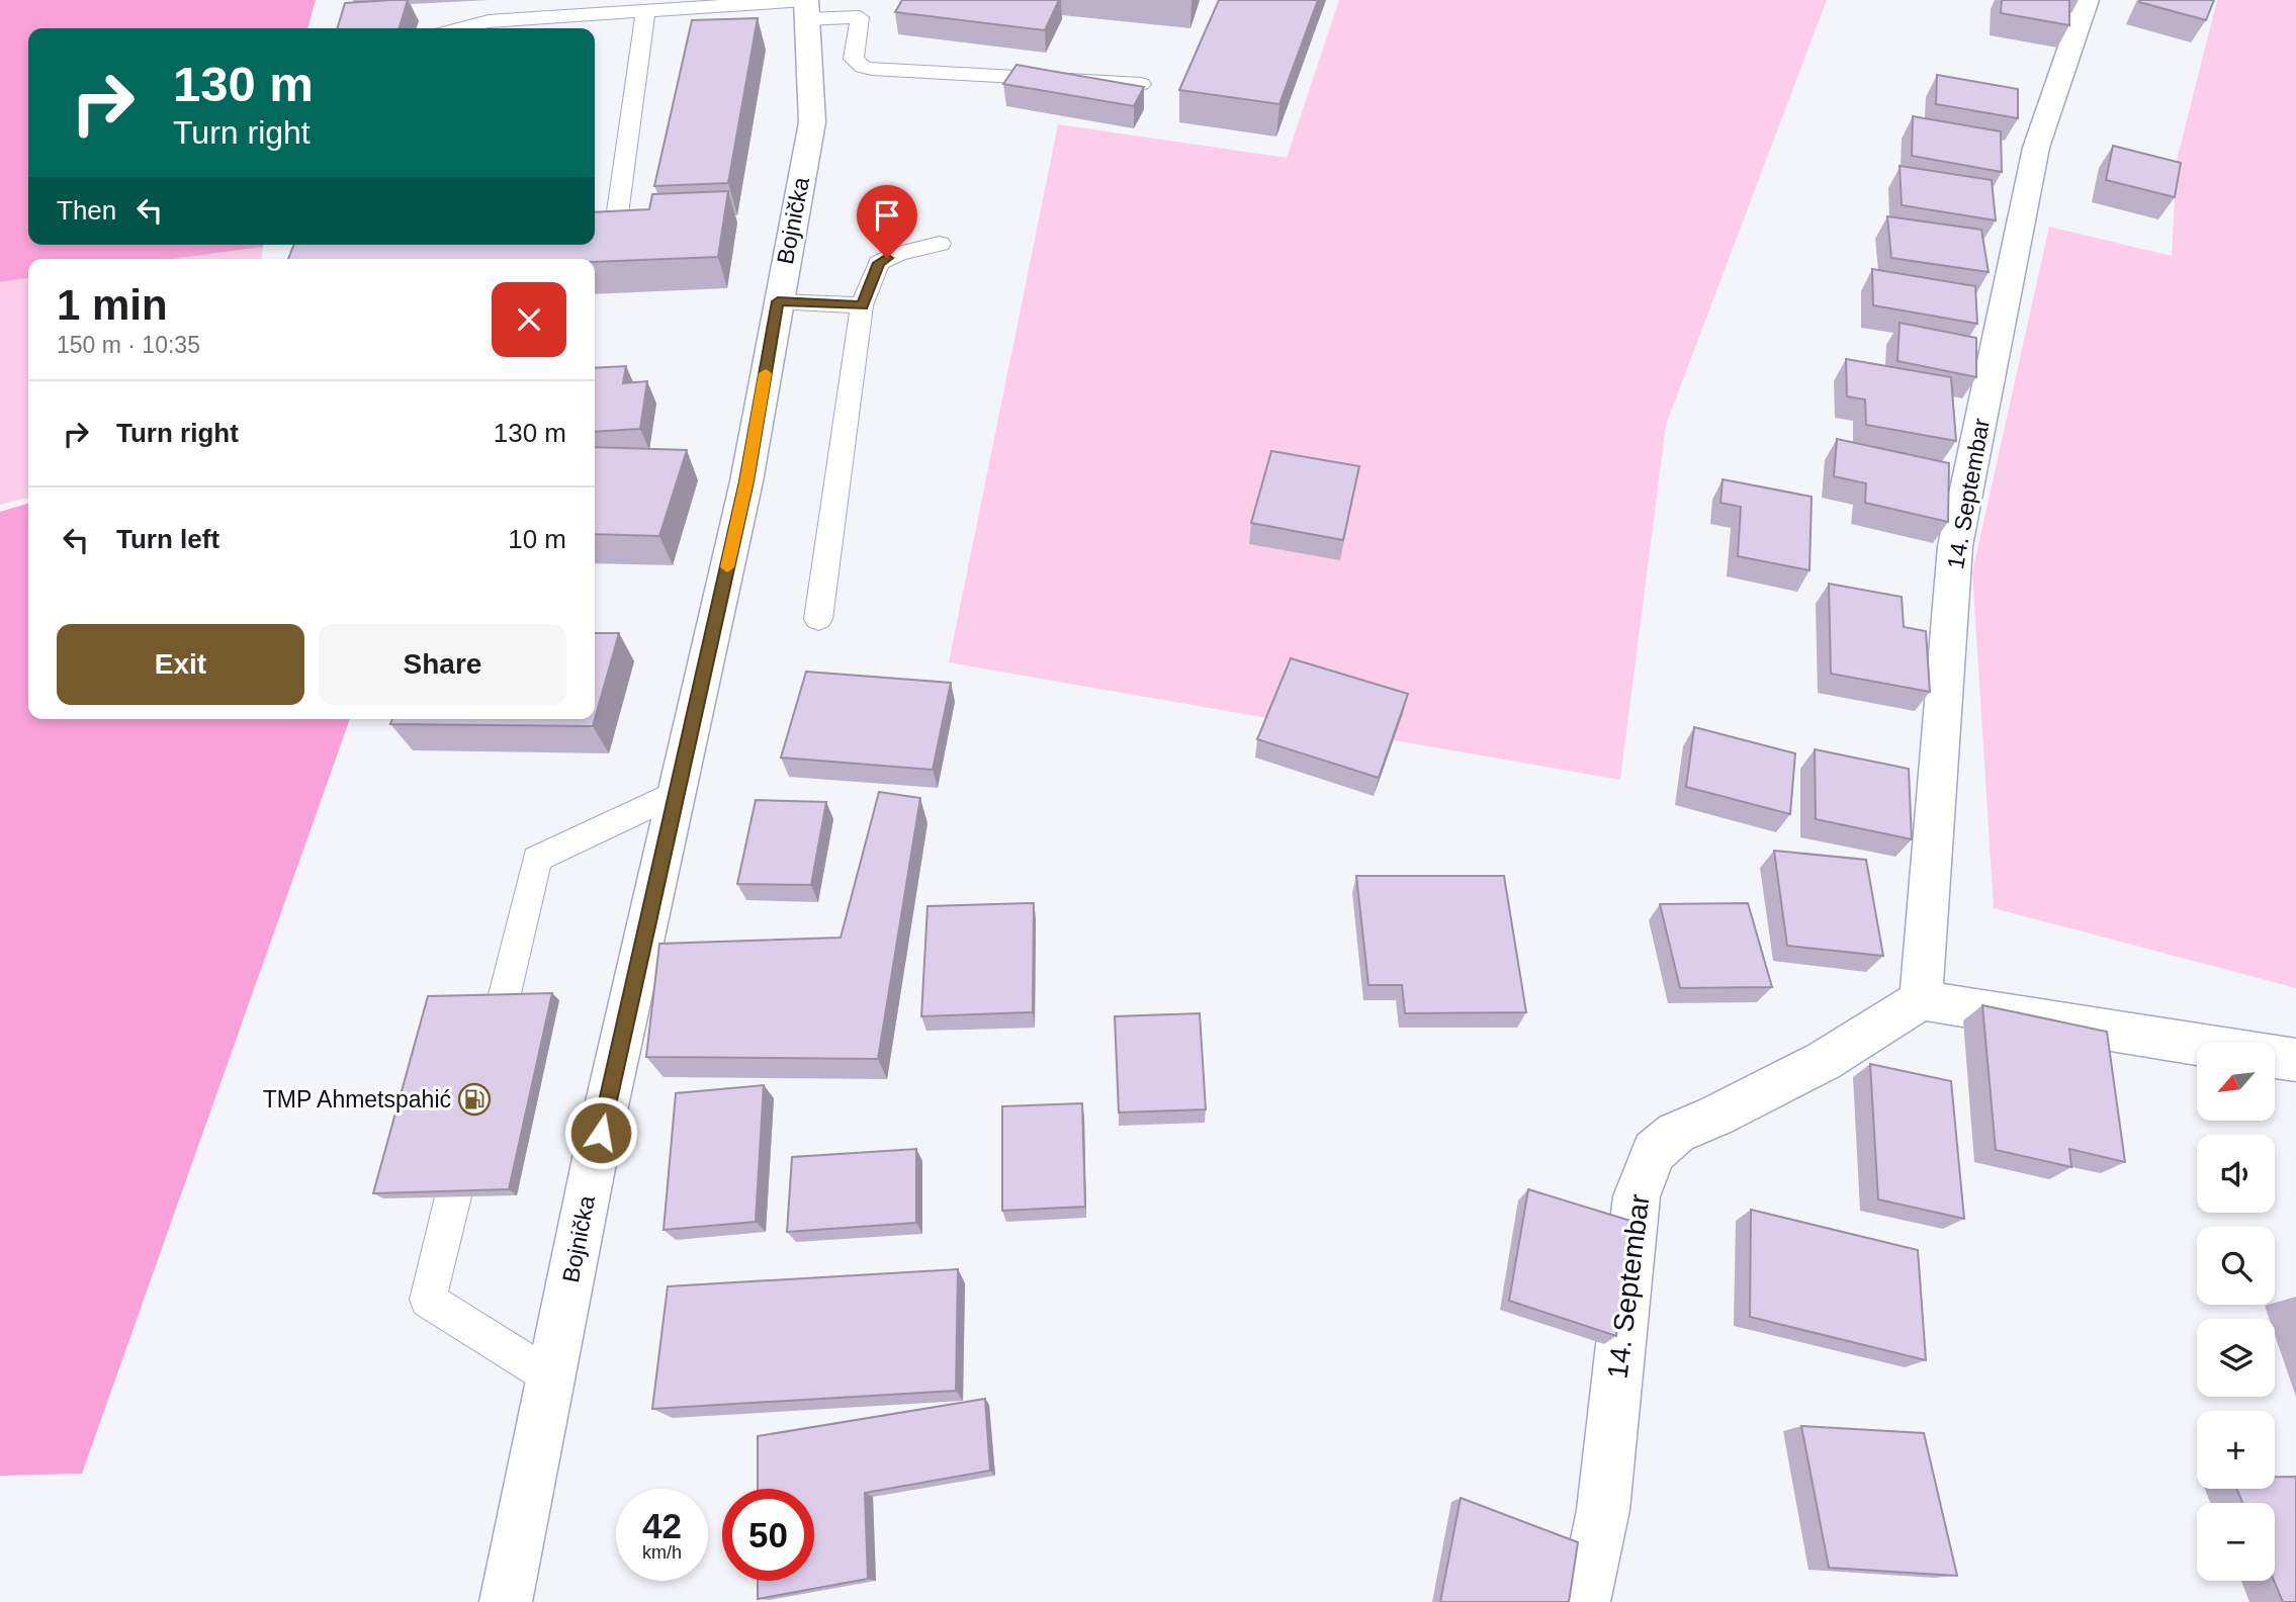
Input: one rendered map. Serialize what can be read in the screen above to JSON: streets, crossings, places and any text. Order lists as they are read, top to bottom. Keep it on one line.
{"streets":{"street":["Bojnička","14. Septembar"]},"places":{"fuel station":["TMP Ahmetspahić"]},"north":"bottom left","page":{"turn":["130 m","Turn right"],"then":"Then","heading":["1 min","150 m · 10:35"],"list":[{"name":"Turn right","value":"130 m"},{"name":"Turn left","value":"10 m"}],"buttons":["Exit","Share"],"map_buttons":["+","−"],"speed":"42 km/h","limit":"50"}}
